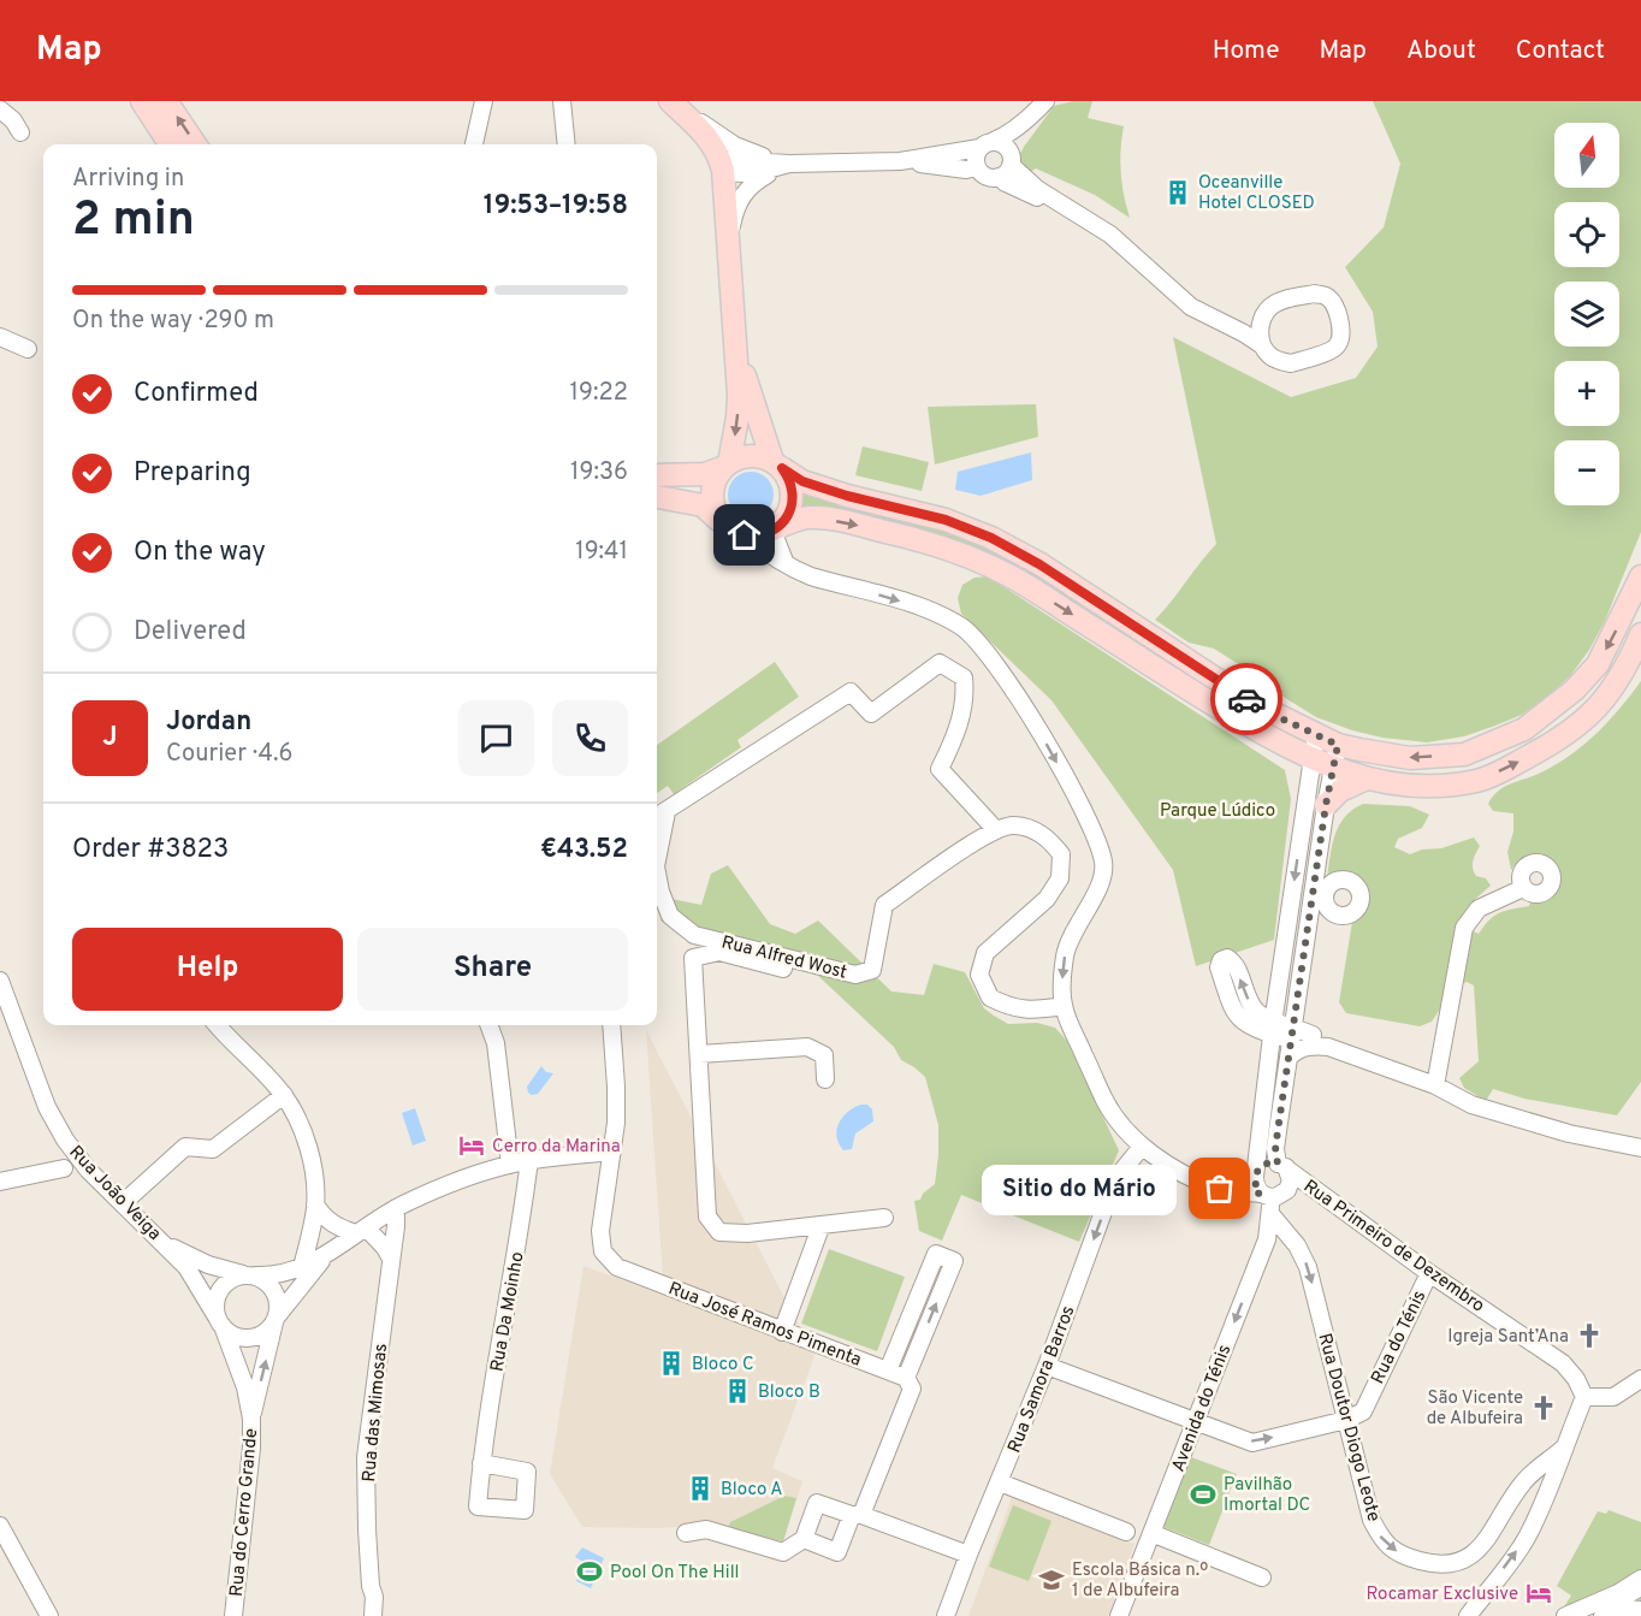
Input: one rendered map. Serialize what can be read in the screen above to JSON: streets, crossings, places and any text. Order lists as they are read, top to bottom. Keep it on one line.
{"streets":{"street":["Rua Alfred Wost","Rua João Veiga","Rua Primeiro de Dezembro","Rua Da Moinho","Rua José Ramos Pimenta","Rua do Ténis","Rua Samora Barros","Avenida do Ténis","Rua das Mimosas","Rua Doutor Diogo Leote","Rua do Cerro Grande"]},"crossings":[["Rua João Veiga","Rua do Cerro Grande"],["Rua Primeiro de Dezembro","Rua do Ténis"],["Rua Primeiro de Dezembro","Avenida do Ténis"],["Rua Primeiro de Dezembro","Rua Doutor Diogo Leote"],["Rua do Ténis","Rua Doutor Diogo Leote"],["Avenida do Ténis","Rua Doutor Diogo Leote"]],"one_way":["Rua Samora Barros","Avenida do Ténis"],"parks":["Parque Lúdico"],"places":{"building":["Oceanville Hotel CLOSED","Bloco C","Bloco B","Bloco A"],"hotel":["Cerro da Marina","Rocamar Exclusive"],"other":["Sitio do Mário"],"church":["Igreja Sant’Ana","São Vicente de Albufeira"],"sports":["Pavilhão Imortal DC","Pool On The Hill"],"school or university":["Escola Básica n.º 1 de Albufeira"]},"north":"top","page":{"header":"Map","nav":["Home","Map","About","Contact"],"map_buttons":["+","−"],"heading":["2 min","Arriving in","19:53–19:58"],"panel":["Jordan","Courier · 4.6","Order #3823","€43.52"],"bar":"On the way · 290 m","list":[["Confirmed","19:22"],["Preparing","19:36"],["On the way","19:41"],"Delivered"],"round":"J","buttons":["Help","Share"],"bubble":"Sitio do Mário"}}
